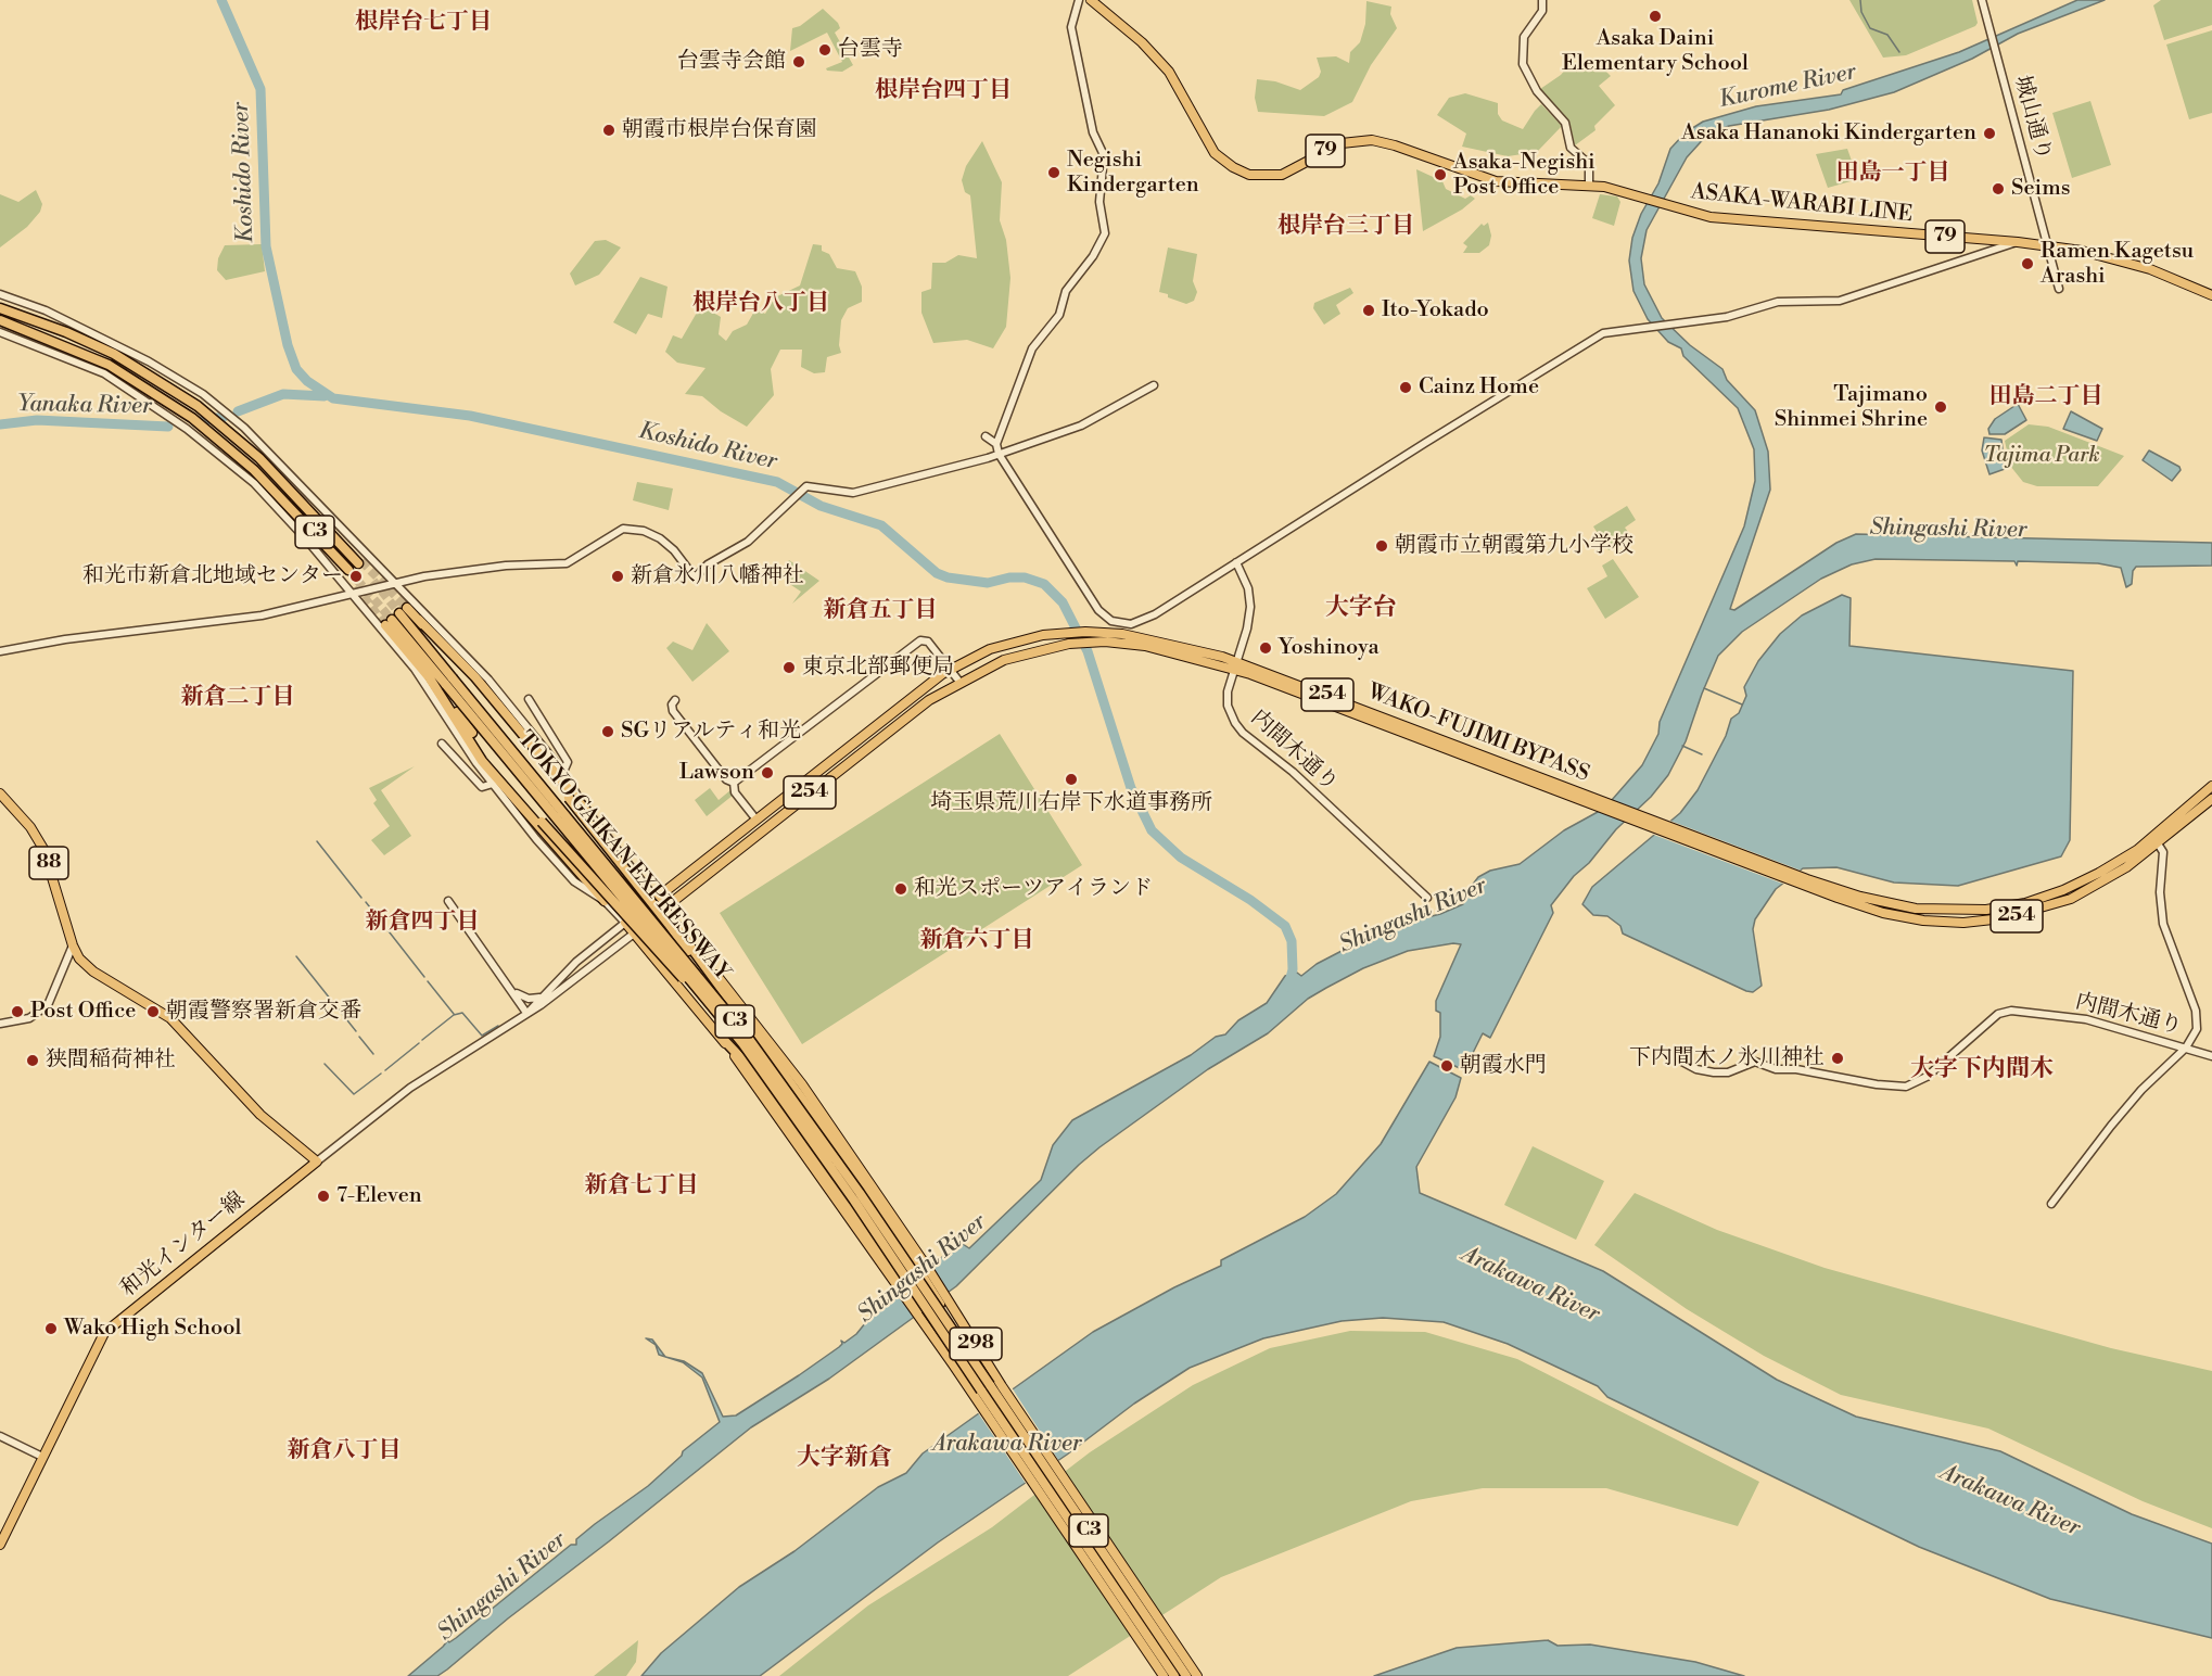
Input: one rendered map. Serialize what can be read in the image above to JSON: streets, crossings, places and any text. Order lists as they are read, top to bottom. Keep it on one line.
{"streets":{"highway":["C3","TOKYO GAIKAN EXPRESSWAY"],"main road":["79","ASAKA-WARABI LINE","254","WAKO-FUJIMI BYPASS","88","和光インター線","298"],"street":["城山通り","内間木通り"]},"crossings":[["城山通り","ASAKA-WARABI LINE"],["WAKO-FUJIMI BYPASS","内間木通り"],["WAKO-FUJIMI BYPASS","298"],["88","和光インター線"]],"districts":["根岸台七丁目","根岸台四丁目","田島一丁目","根岸台三丁目","根岸台八丁目","田島二丁目","大字台","新倉五丁目","新倉二丁目","新倉四丁目","新倉六丁目","大字下内間木","新倉七丁目","新倉八丁目","大字新倉"],"water":["Kurome River","Koshido River","Yanaka River","Shingashi River","Arakawa River"],"parks":["Tajima Park"],"places":["Asaka Daini Elementary School","台雲寺","台雲寺会館","朝霞市根岸台保育園","Asaka Hananoki Kindergarten","Negishi Kindergarten","Asaka-Negishi Post Office","Seims","Ramen Kagetsu Arashi","Ito-Yokado","Cainz Home","Tajimano Shinmei Shrine","朝霞市立朝霞第九小学校","和光市新倉北地域センター","新倉氷川八幡神社","Yoshinoya","東京北部郵便局","SGリアルティ和光","Lawson","埼玉県荒川右岸下水道事務所","和光スポーツアイランド","Post Office","朝霞警察署新倉交番","下内間木ノ氷川神社","狭間稲荷神社","朝霞水門","7-Eleven","Wako High School"]}
